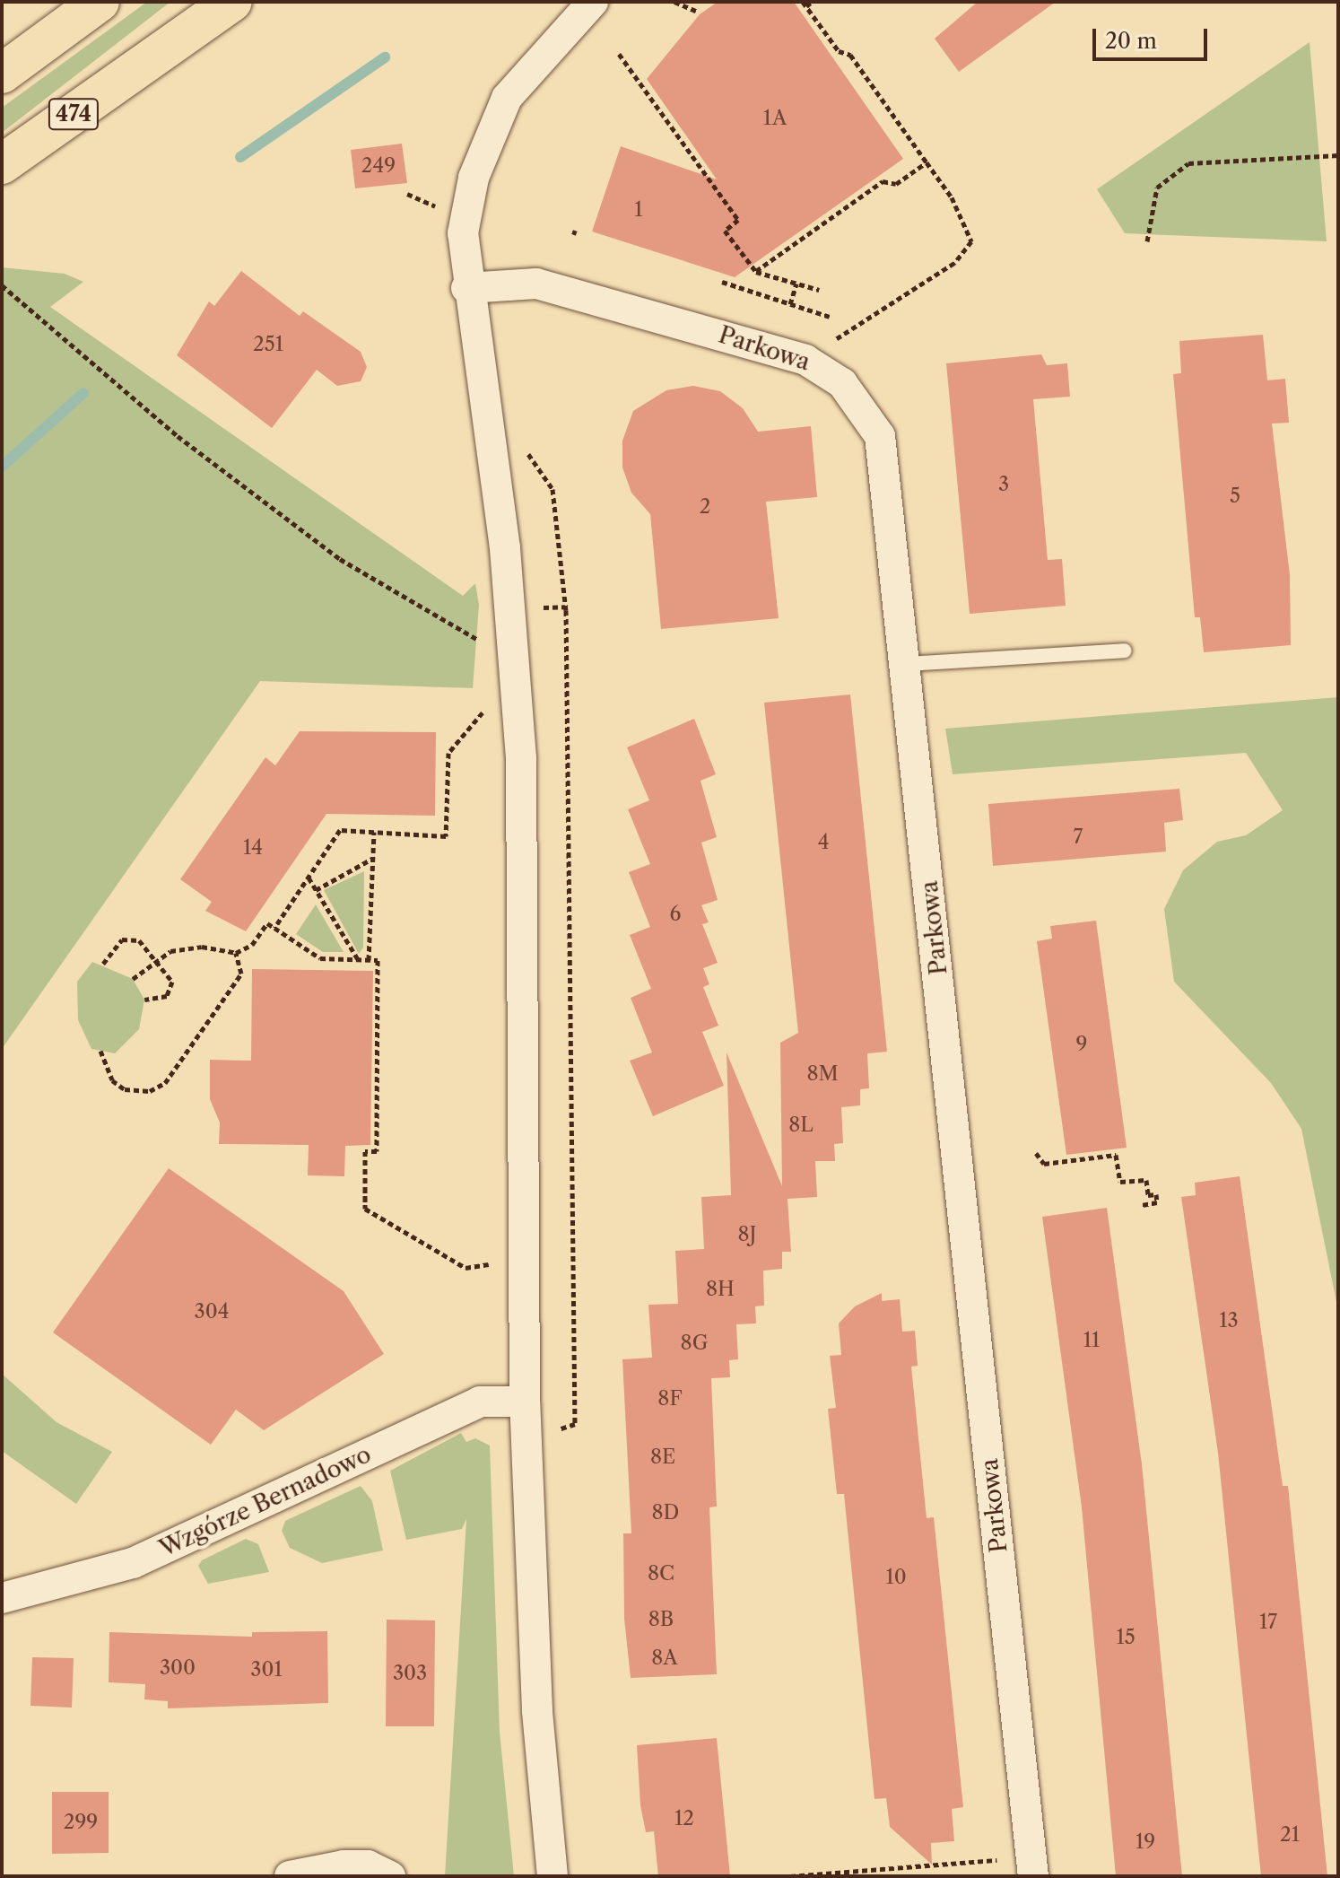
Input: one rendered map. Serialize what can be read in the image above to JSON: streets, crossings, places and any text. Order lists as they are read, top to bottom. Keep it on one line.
{"streets":{"main road":["474"],"street":["Parkowa","Wzgórze Bernadowo"]},"house_numbers":["1A","249","1","251","3","5","2","7","4","14","6","9","8M","8L","8J","8H","304","13","11","8G","8F","8E","8D","8C","10","8B","17","15","8A","300","301","303","12","299","21","19"],"scale_bar":"20 m"}
